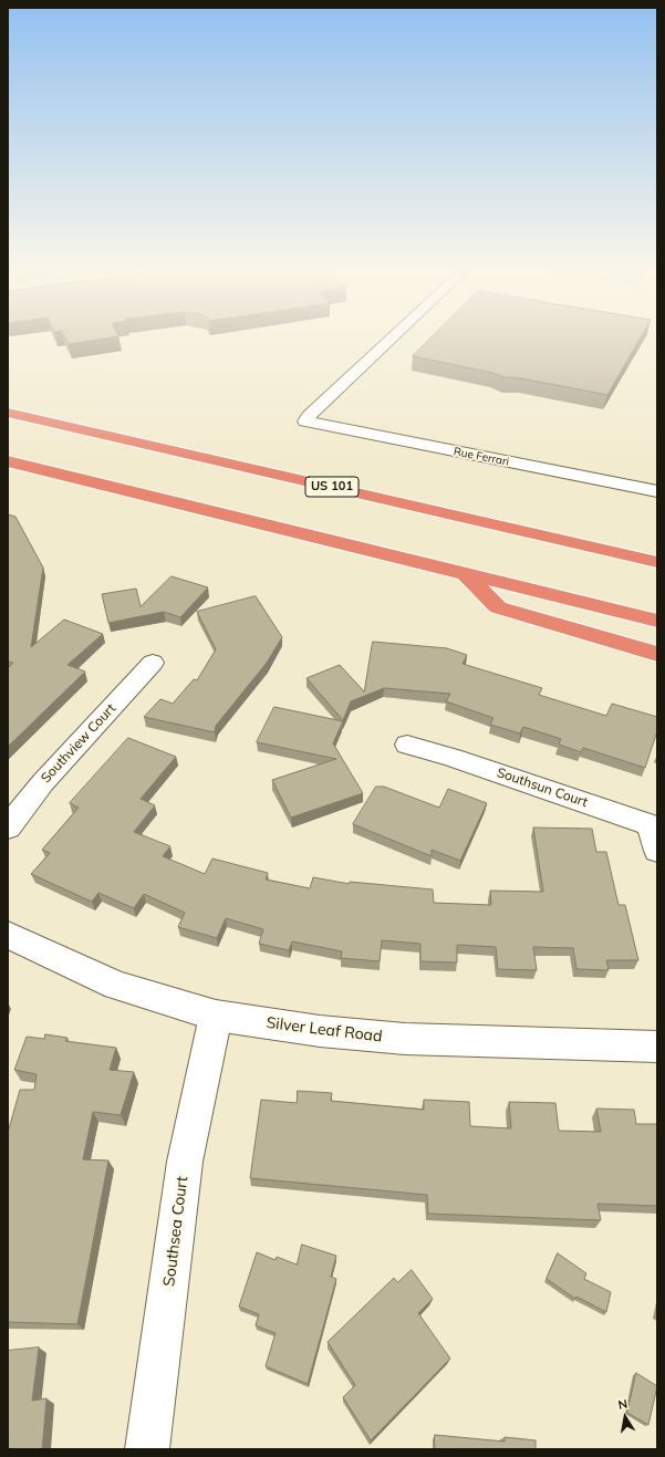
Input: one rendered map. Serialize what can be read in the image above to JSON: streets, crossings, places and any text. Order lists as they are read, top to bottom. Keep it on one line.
{"streets":{"highway":["US 101"],"street":["Rue Ferrari","Southview Court","Southsun Court","Silver Leaf Road","Southsea Court"]},"crossings":[["Silver Leaf Road","Southsea Court"]],"north":"top"}
